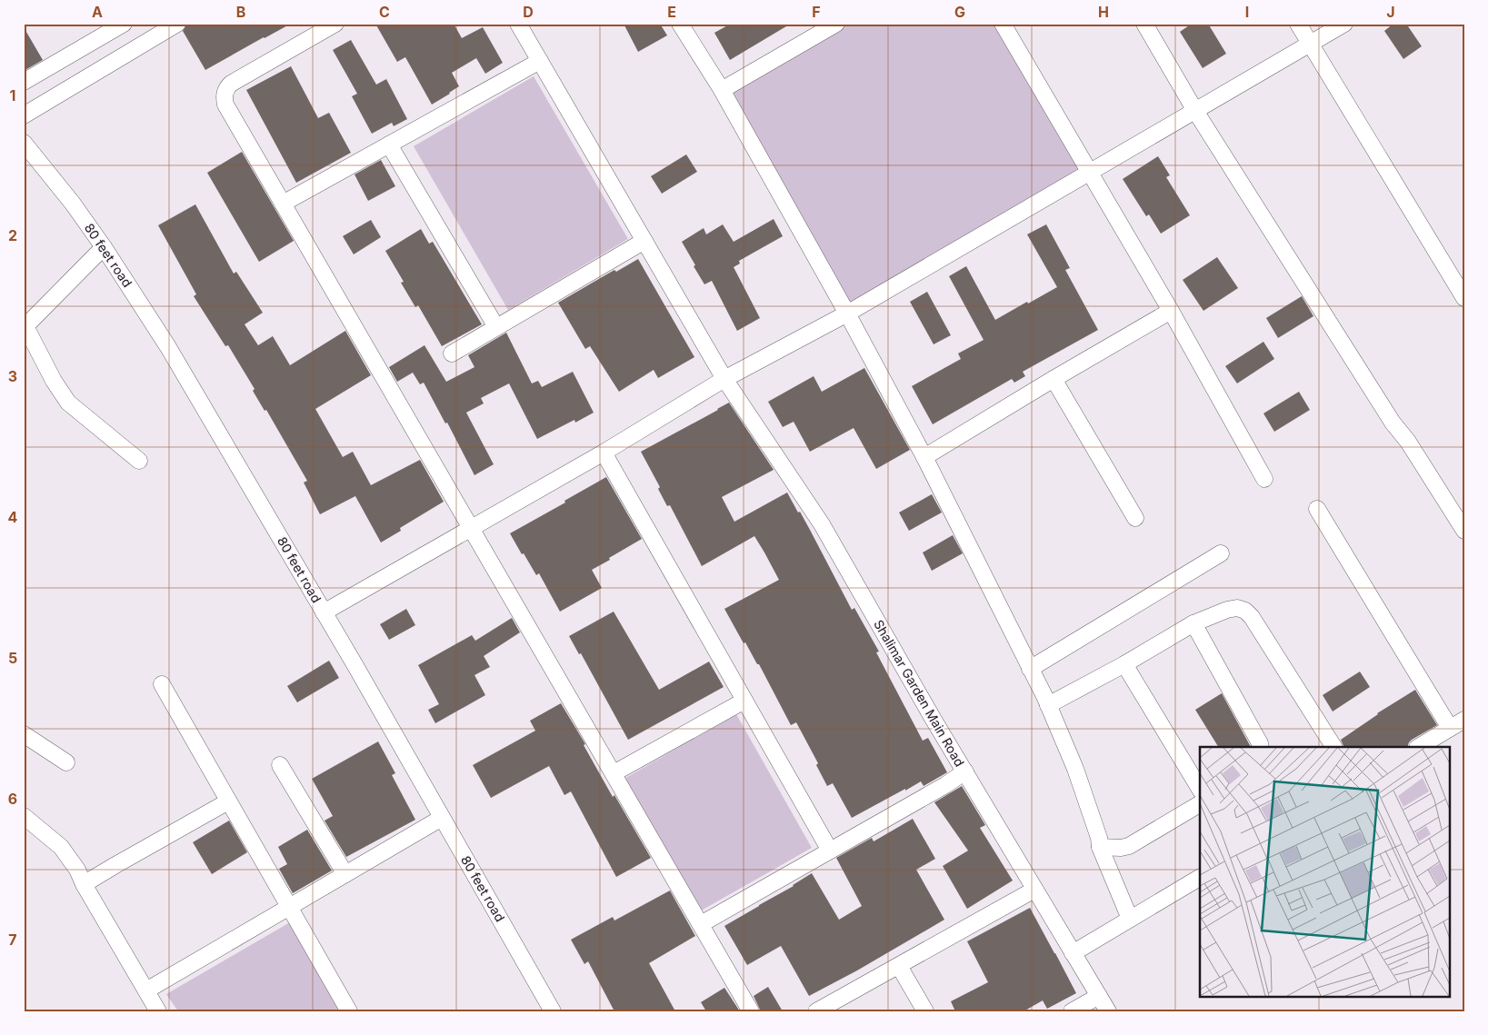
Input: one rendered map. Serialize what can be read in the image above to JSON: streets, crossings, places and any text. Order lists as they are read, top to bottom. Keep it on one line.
{"streets":{"street":["80 feet road","Shalimar Garden Main Road"]},"grid":{"columns":["A","B","C","D","E","F","G","H","I","J"],"rows":["1","2","3","4","5","6","7"]}}
